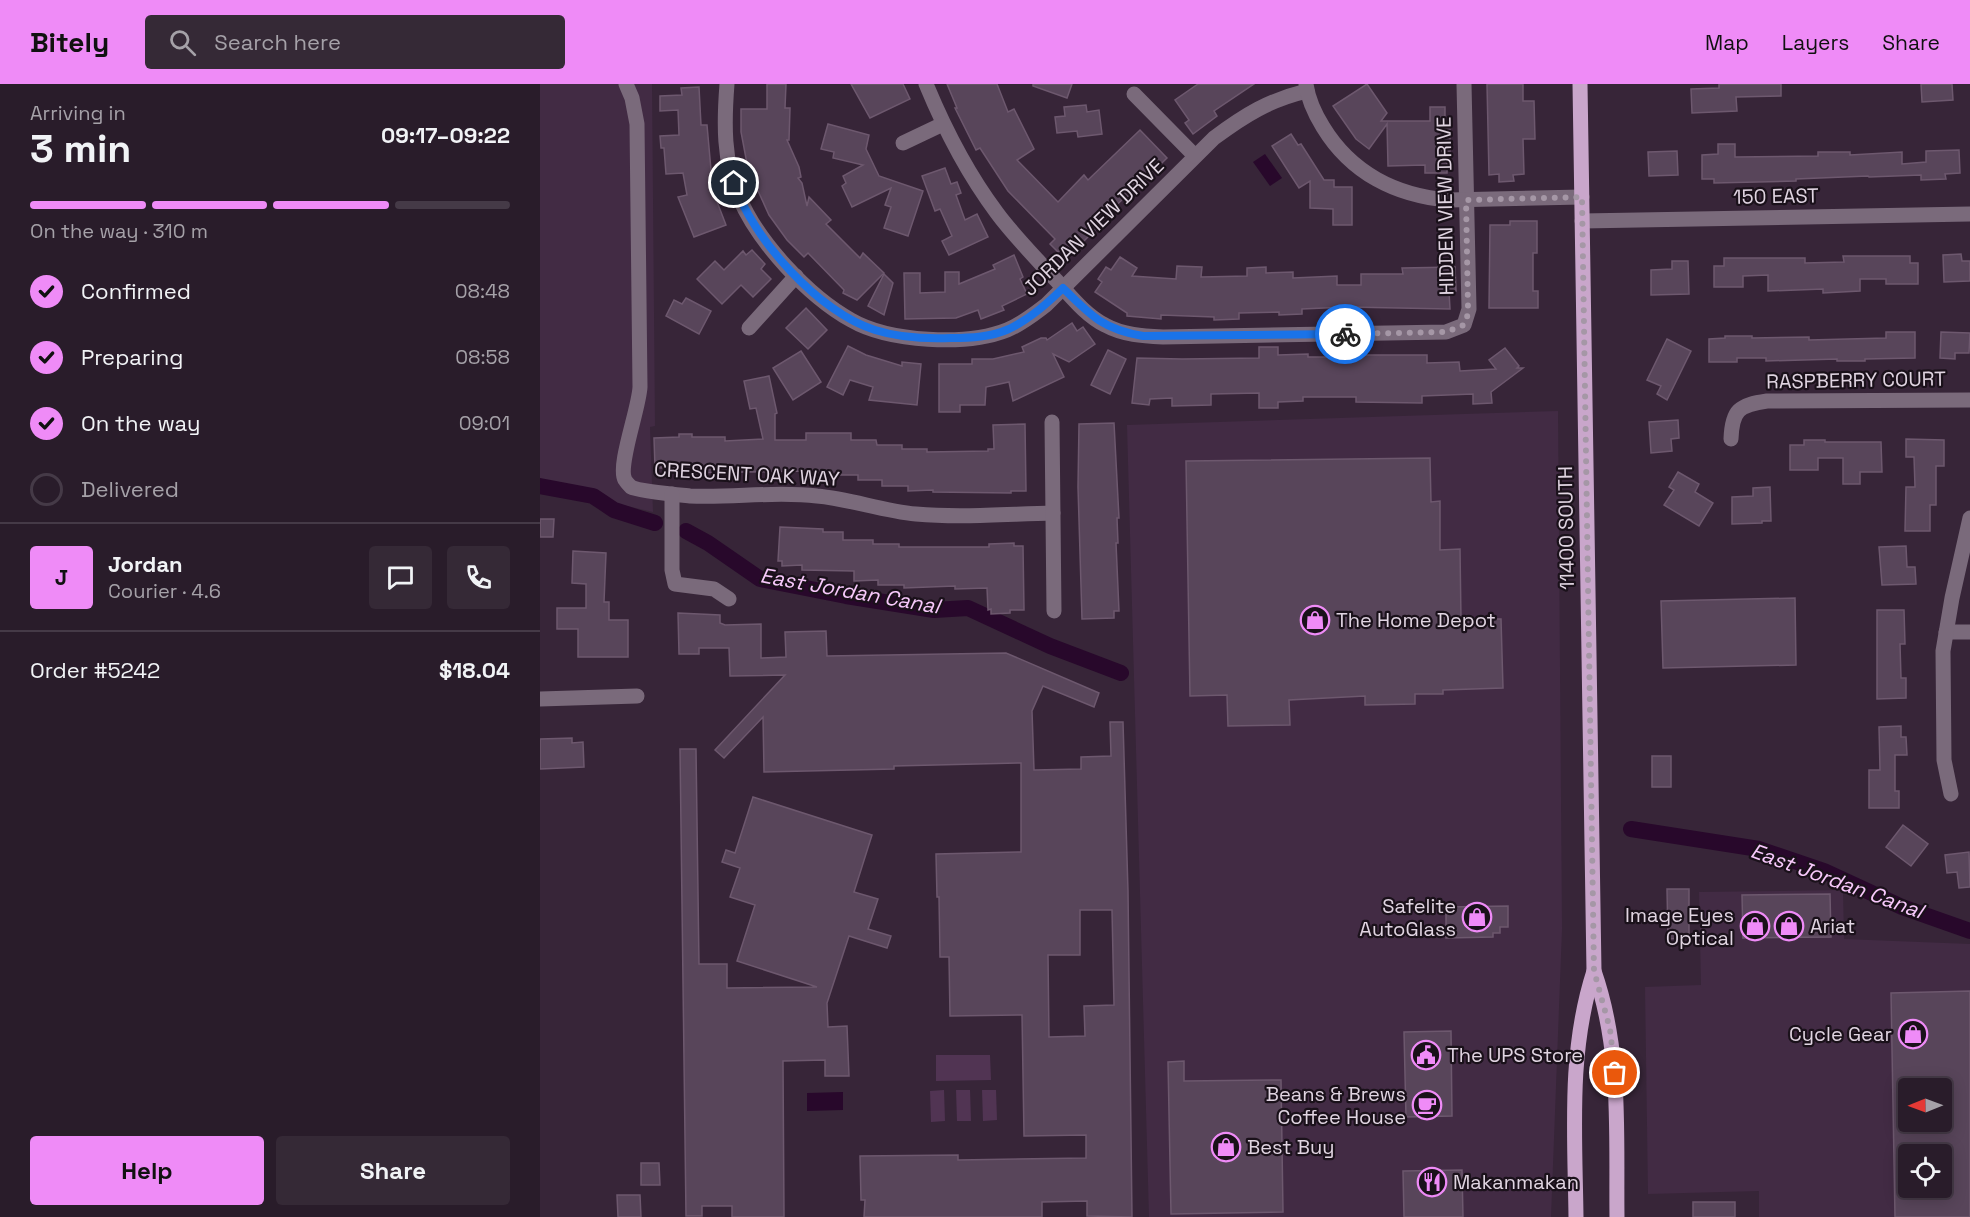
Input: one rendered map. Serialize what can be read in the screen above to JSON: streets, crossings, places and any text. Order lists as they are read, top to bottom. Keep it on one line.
{"streets":{"main road":["11400 SOUTH"],"street":["150 EAST","HIDDEN VIEW DRIVE","JORDAN VIEW DRIVE","RASPBERRY COURT","CRESCENT OAK WAY"]},"crossings":[["150 EAST","11400 SOUTH"],["HIDDEN VIEW DRIVE","JORDAN VIEW DRIVE"]],"water":["East Jordan Canal"],"places":{"shop":["The Home Depot","Safelite AutoGlass","Image Eyes Optical","Ariat","Cycle Gear","Best Buy"],"public building":["The UPS Store"],"cafe":["Beans & Brews Coffee House"],"restaurant":["Makanmakan"]},"north":"left","page":{"header":"Bitely","search":"Search here","nav":["Map","Layers","Share"],"heading":["3 min","Arriving in","09:17–09:22"],"panel":["Jordan","Courier · 4.6","Order #5242","$18.04"],"bar":"On the way · 310 m","list":[["Confirmed","08:48"],["Preparing","08:58"],["On the way","09:01"],"Delivered"],"round":"J","buttons":["Help","Share"]}}
